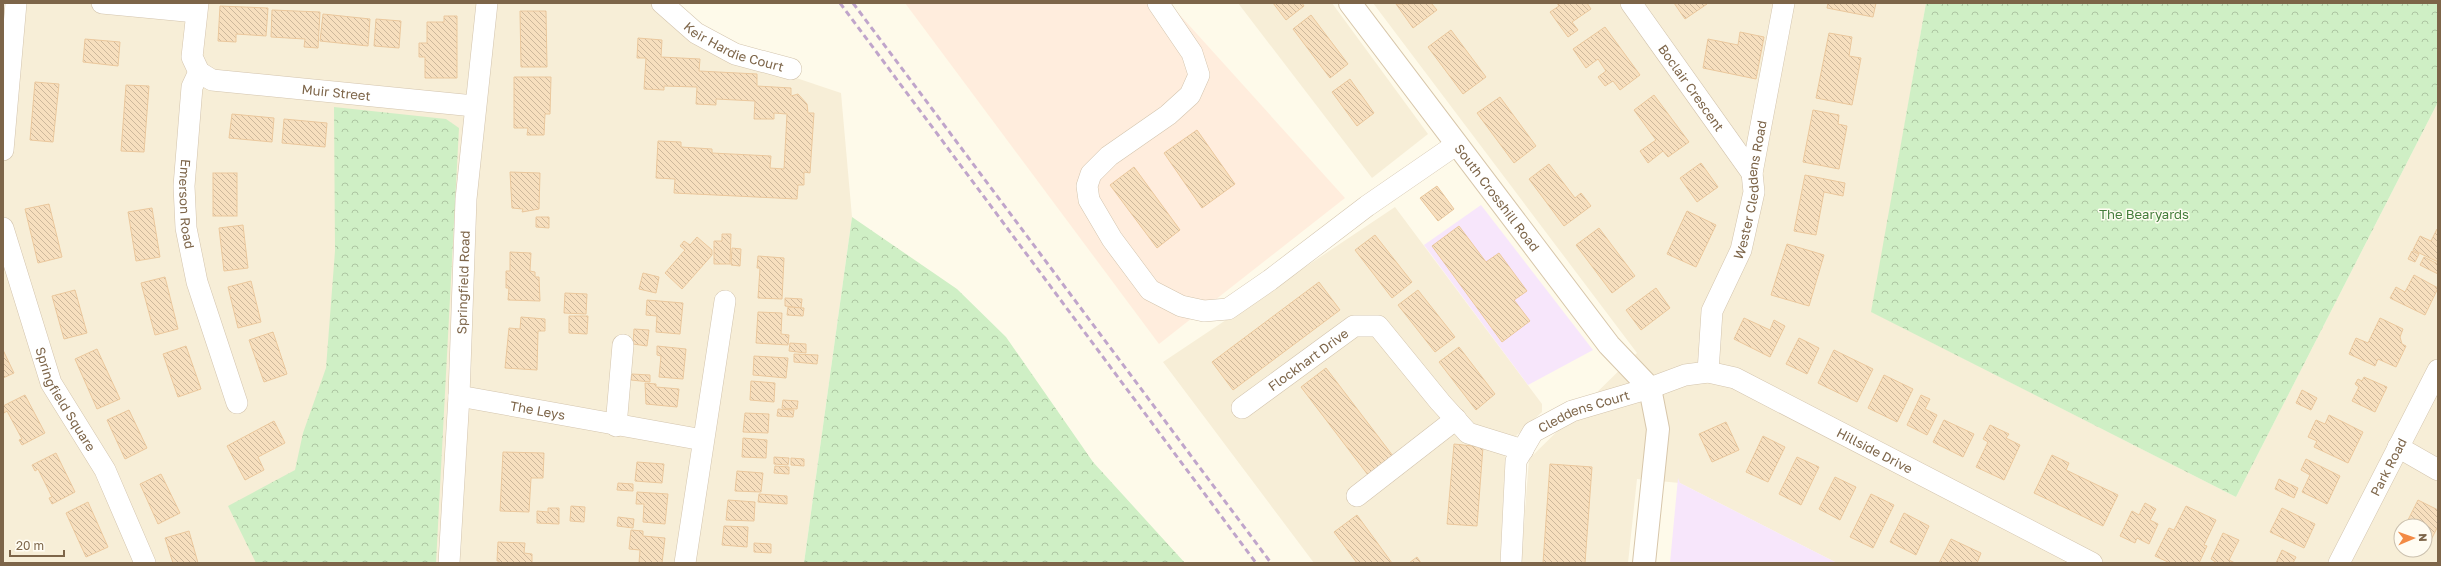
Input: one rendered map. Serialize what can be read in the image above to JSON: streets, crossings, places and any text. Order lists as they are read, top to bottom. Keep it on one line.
{"streets":{"street":["Keir Hardie Court","Boclair Crescent","Muir Street","Wester Cleddens Road","South Crosshill Road","Emerson Road","Springfield Road","Flockhart Drive","Springfield Square","The Leys","Cleddens Court","Hillside Drive","Park Road"]},"crossings":[["Boclair Crescent","Wester Cleddens Road"],["Muir Street","Emerson Road"],["Muir Street","Springfield Road"],["Wester Cleddens Road","Hillside Drive"],["South Crosshill Road","Cleddens Court"],["South Crosshill Road","Hillside Drive"],["Springfield Road","The Leys"],["Flockhart Drive","Cleddens Court"],["Cleddens Court","Hillside Drive"]],"parks":["The Bearyards"],"scale_bar":"20 m","north":"right"}
